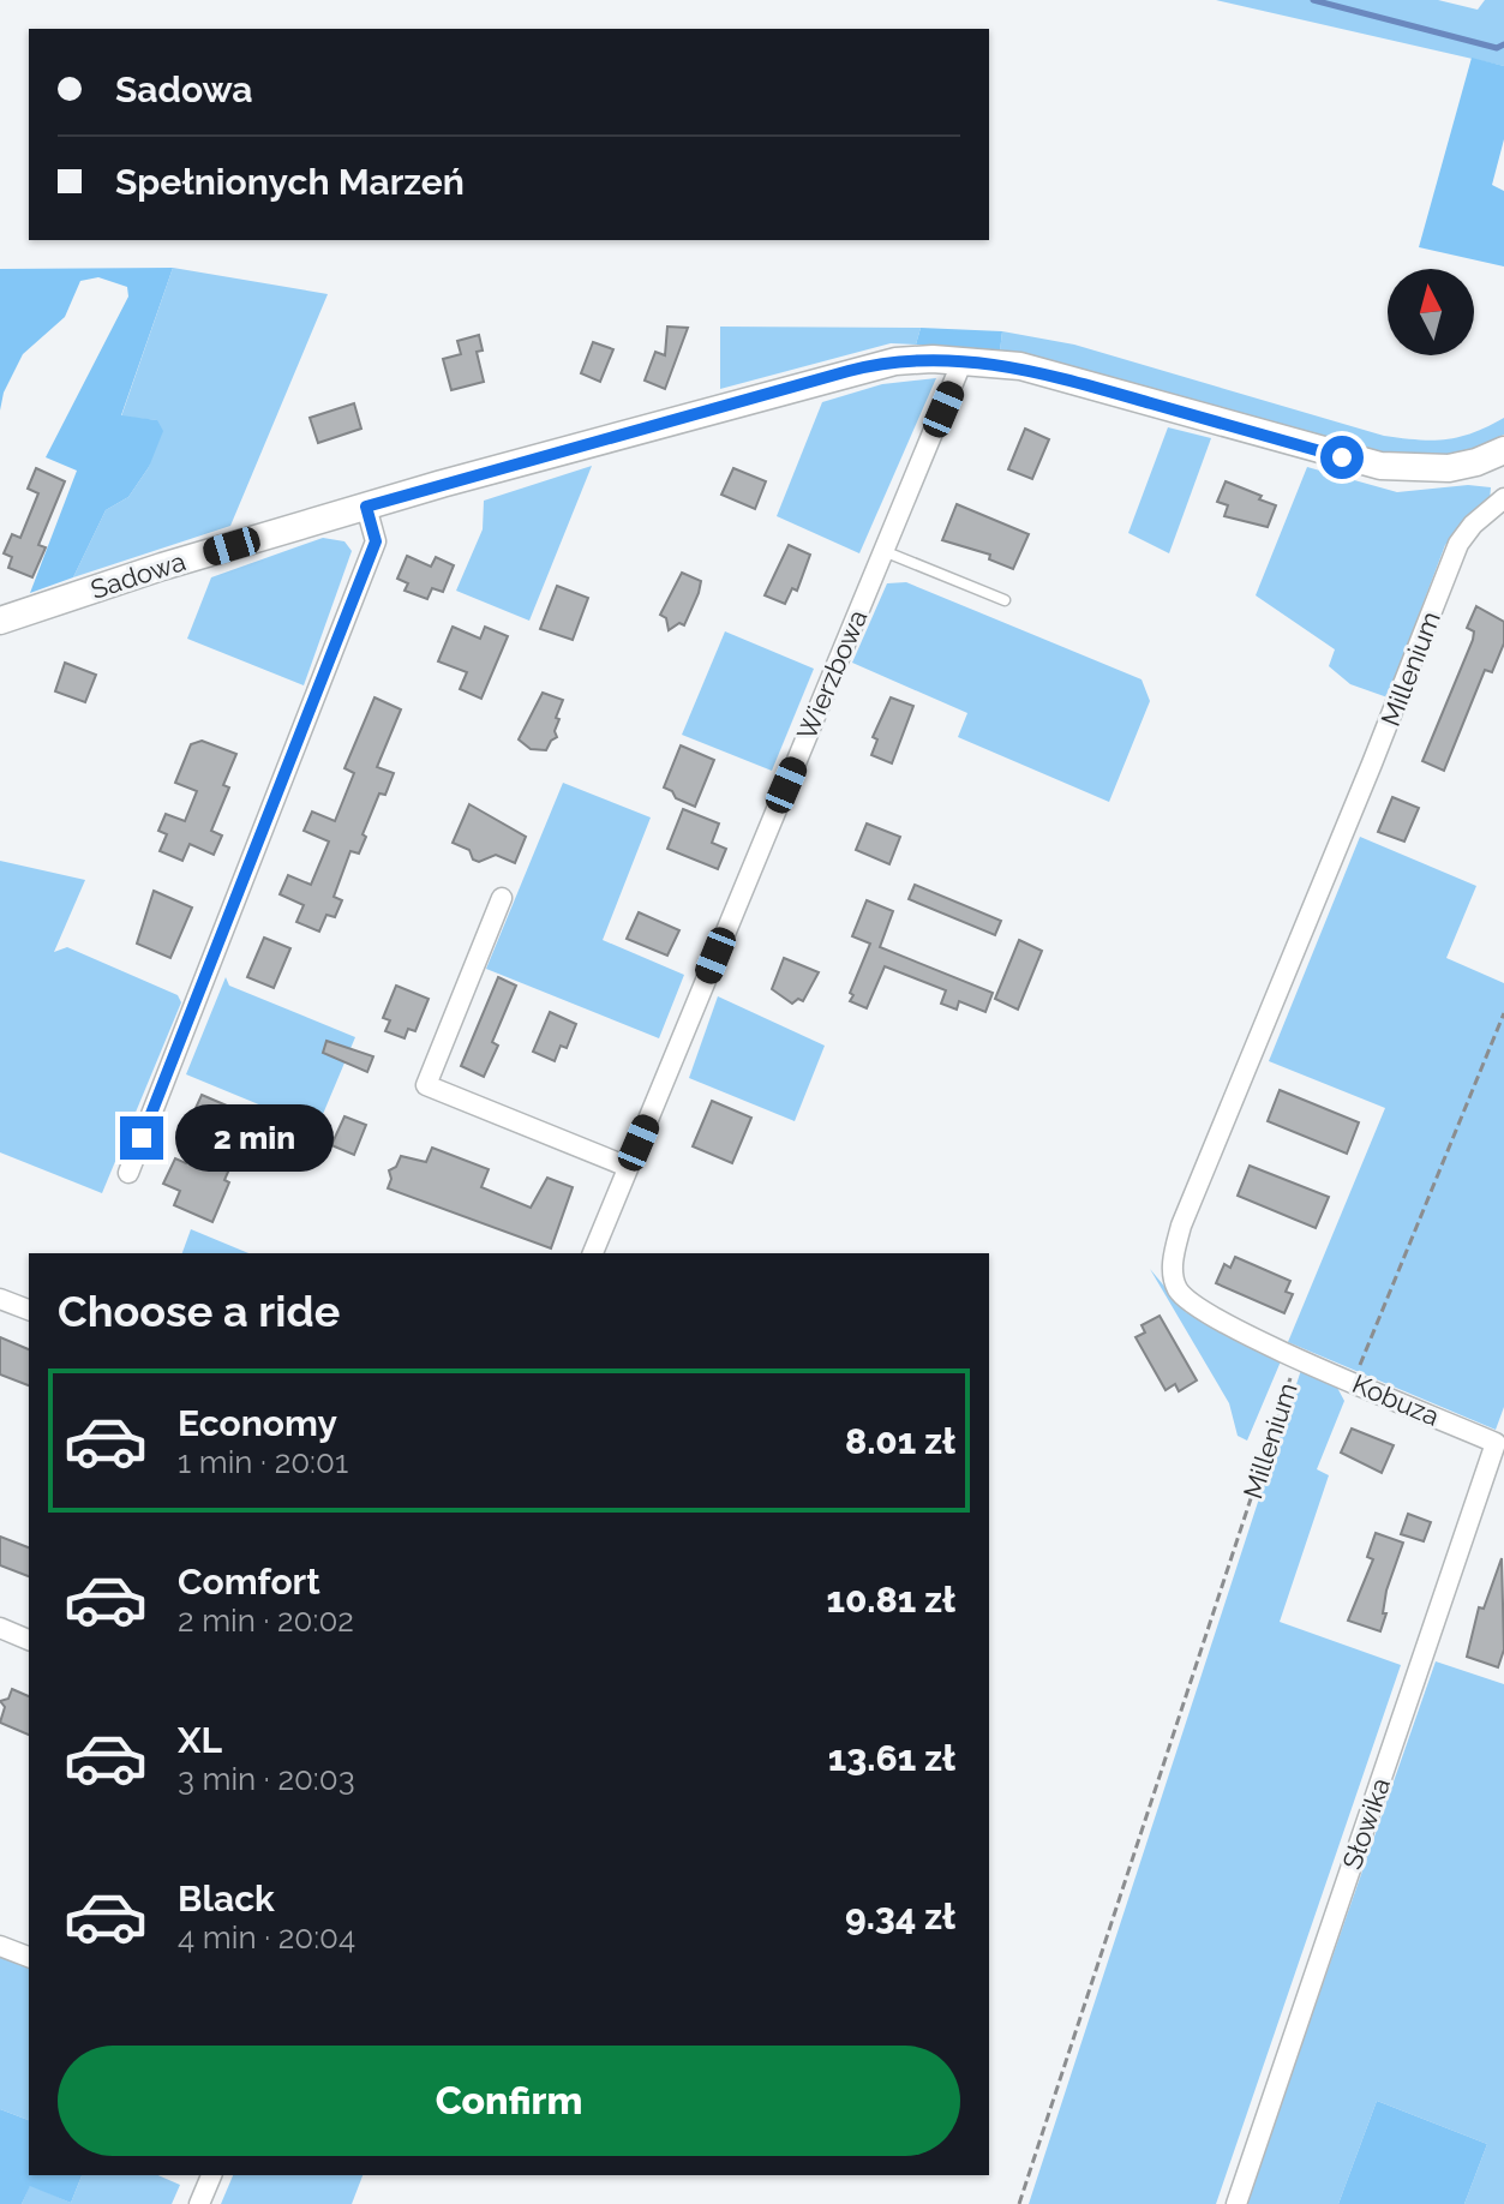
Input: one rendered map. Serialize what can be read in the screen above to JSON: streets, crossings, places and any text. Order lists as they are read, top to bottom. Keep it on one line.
{"streets":{"street":["Sadowa","Millenium","Wierzbowa","Kobuza","Słowika"]},"crossings":[["Sadowa","Wierzbowa"],["Millenium","Kobuza"],["Kobuza","Słowika"]],"north":"top","page":{"banner":["Sadowa","Spełnionych Marzeń"],"bubble":"2 min","heading":"Choose a ride","list":[{"name":"Economy","note":"1 min · 20:01","value":"8.01 zł"},{"name":"Comfort","note":"2 min · 20:02","value":"10.81 zł"},{"name":"XL","note":"3 min · 20:03","value":"13.61 zł"},{"name":"Black","note":"4 min · 20:04","value":"9.34 zł"}],"buttons":"Confirm"}}
